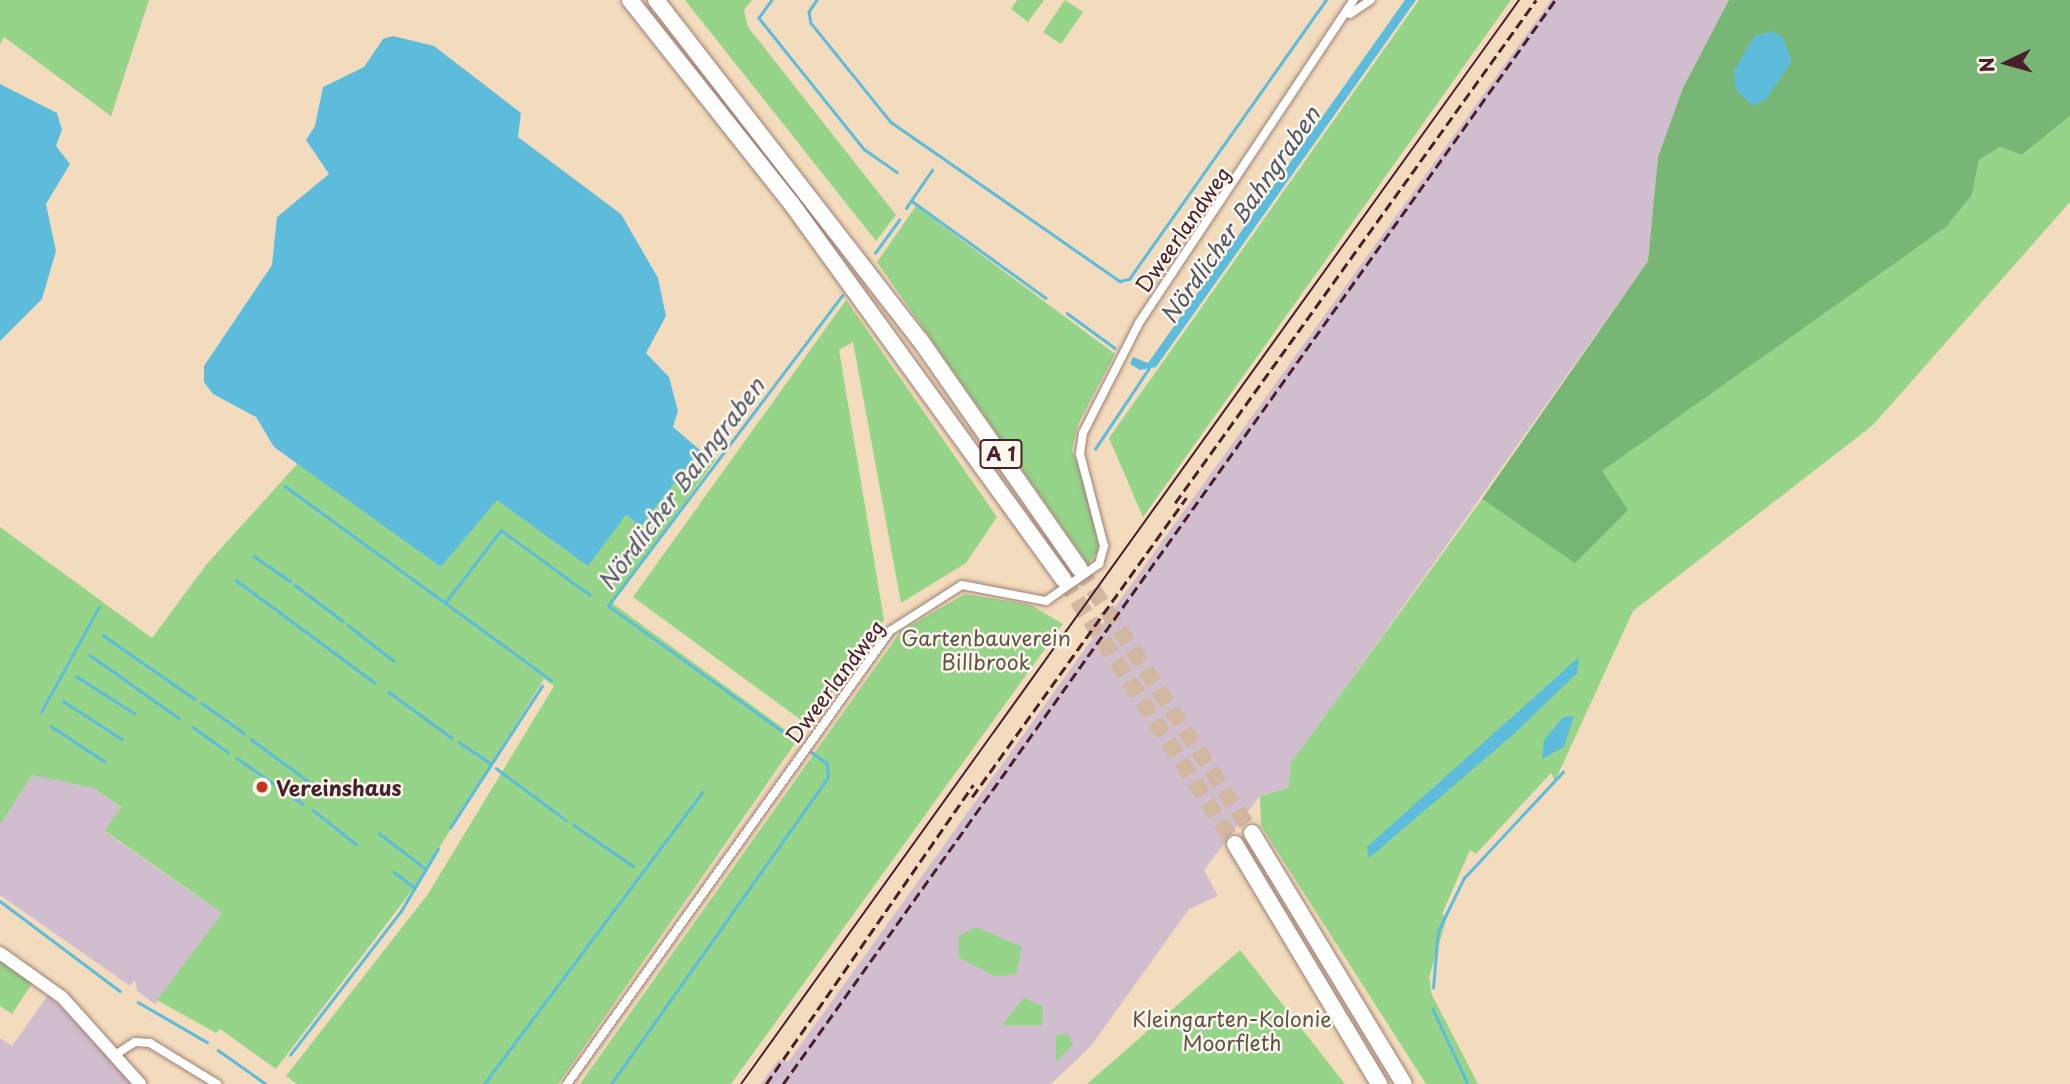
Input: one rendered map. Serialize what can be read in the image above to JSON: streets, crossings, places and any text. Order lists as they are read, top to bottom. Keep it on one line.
{"streets":{"highway":["A 1"],"street":["Dweerlandweg"]},"water":["Nördlicher Bahngraben"],"parks":["Gartenbauverein Billbrook","Kleingarten-Kolonie Moorfleth"],"places":["Vereinshaus"],"north":"left"}
